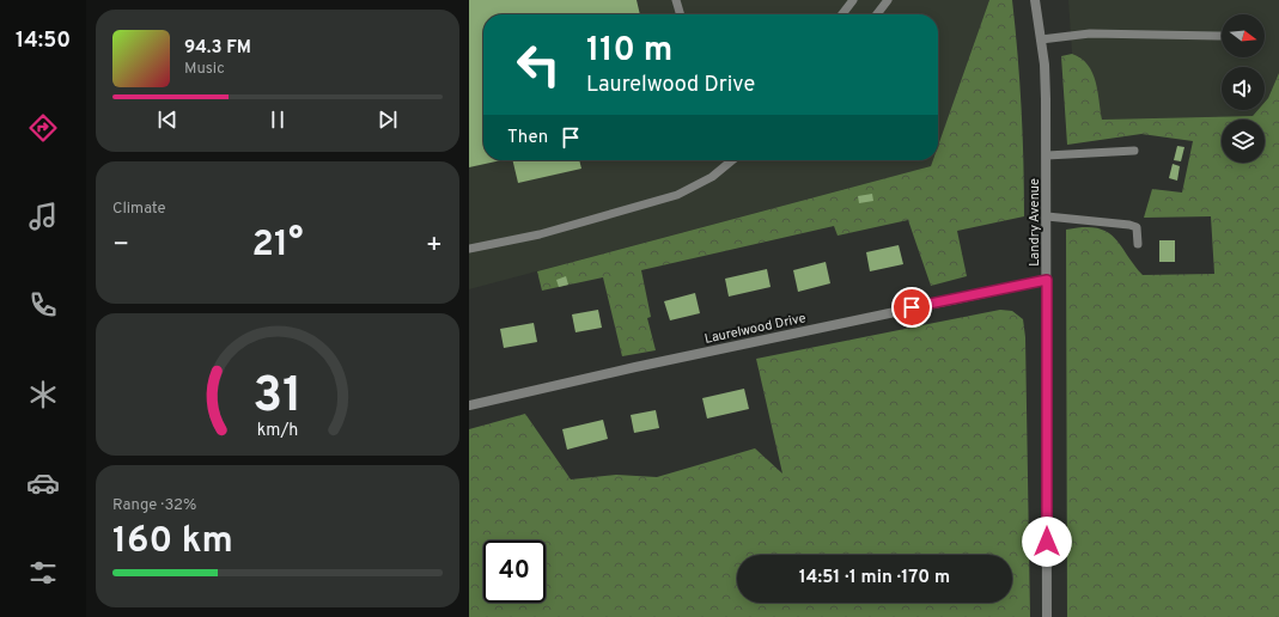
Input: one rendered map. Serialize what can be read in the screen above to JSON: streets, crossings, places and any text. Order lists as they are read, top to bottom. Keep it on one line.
{"streets":{"street":["Landry Avenue","Laurelwood Drive"]},"crossings":[["Landry Avenue","Laurelwood Drive"]],"north":"right","page":{"tabs":"14:50","turn":["110 m","Laurelwood Drive"],"song":["94.3 FM","Music"],"then":"Then","tile":["Climate",["Range · 32%","160 km"]],"heat":["−","21°","+"],"limit":"40","trip":"14:51 · 1 min · 170 m","gauge":["31","km/h"]}}
